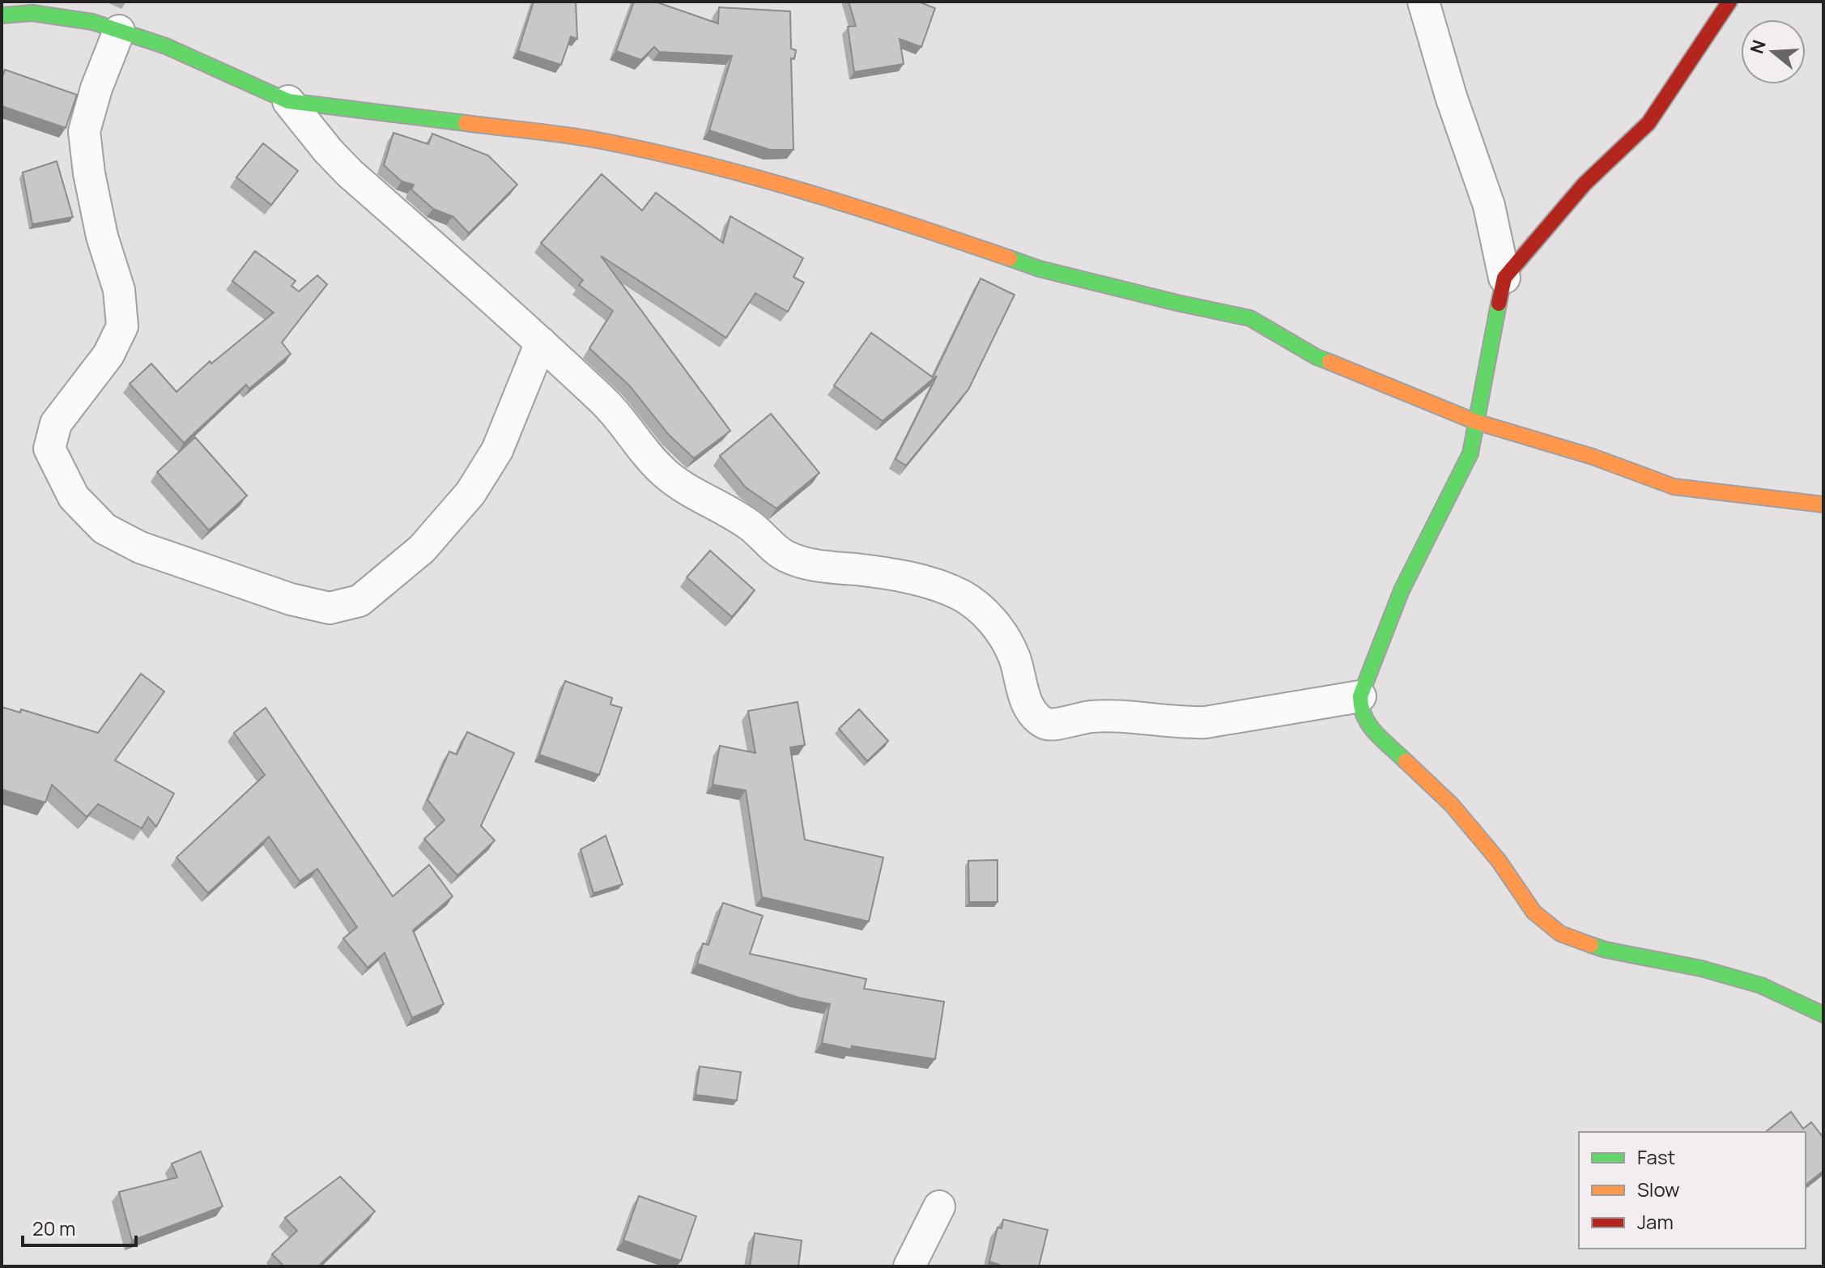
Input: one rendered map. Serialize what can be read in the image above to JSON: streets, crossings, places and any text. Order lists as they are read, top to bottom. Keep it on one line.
{"legend":["Fast","Slow","Jam"],"scale_bar":"20 m","north":"left"}
